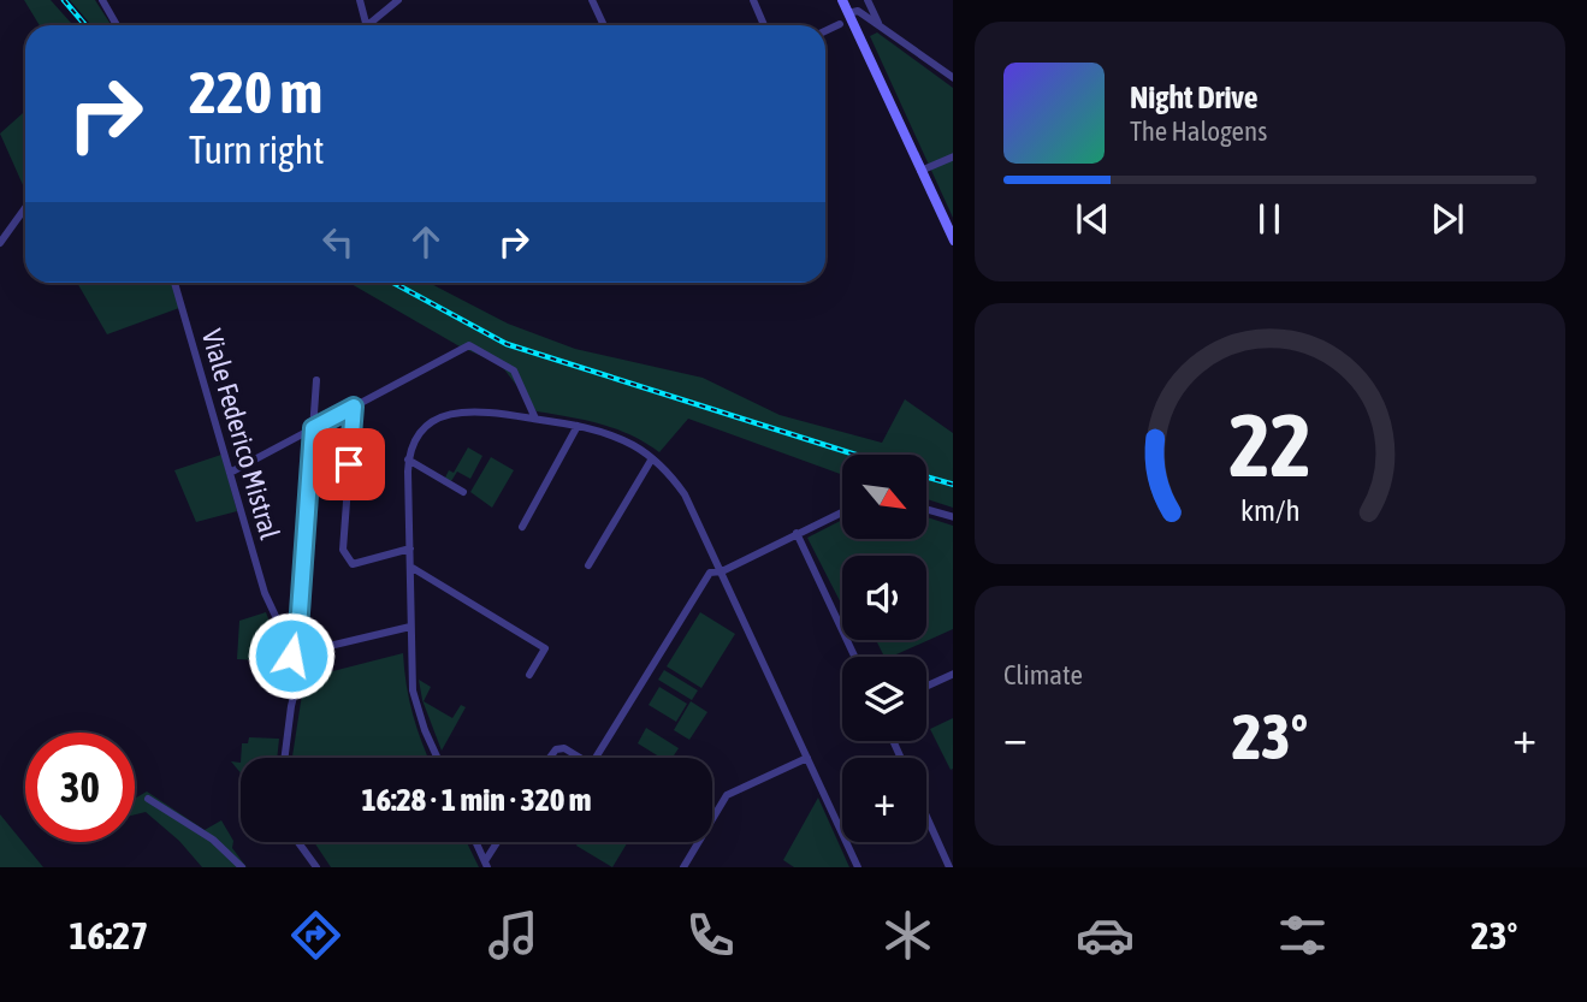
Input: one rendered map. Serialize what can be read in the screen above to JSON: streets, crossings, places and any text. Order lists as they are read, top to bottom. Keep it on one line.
{"streets":{"street":["Viale Federico Mistral"]},"north":"bottom right","page":{"turn":["220 m","Turn right"],"song":["Night Drive","The Halogens"],"map_buttons":"+","tile":"Climate","heat":["−","23°","+"],"limit":"30","trip":"16:28 · 1 min · 320 m","tabs":["16:27","23°"],"gauge":["22","km/h"]}}
